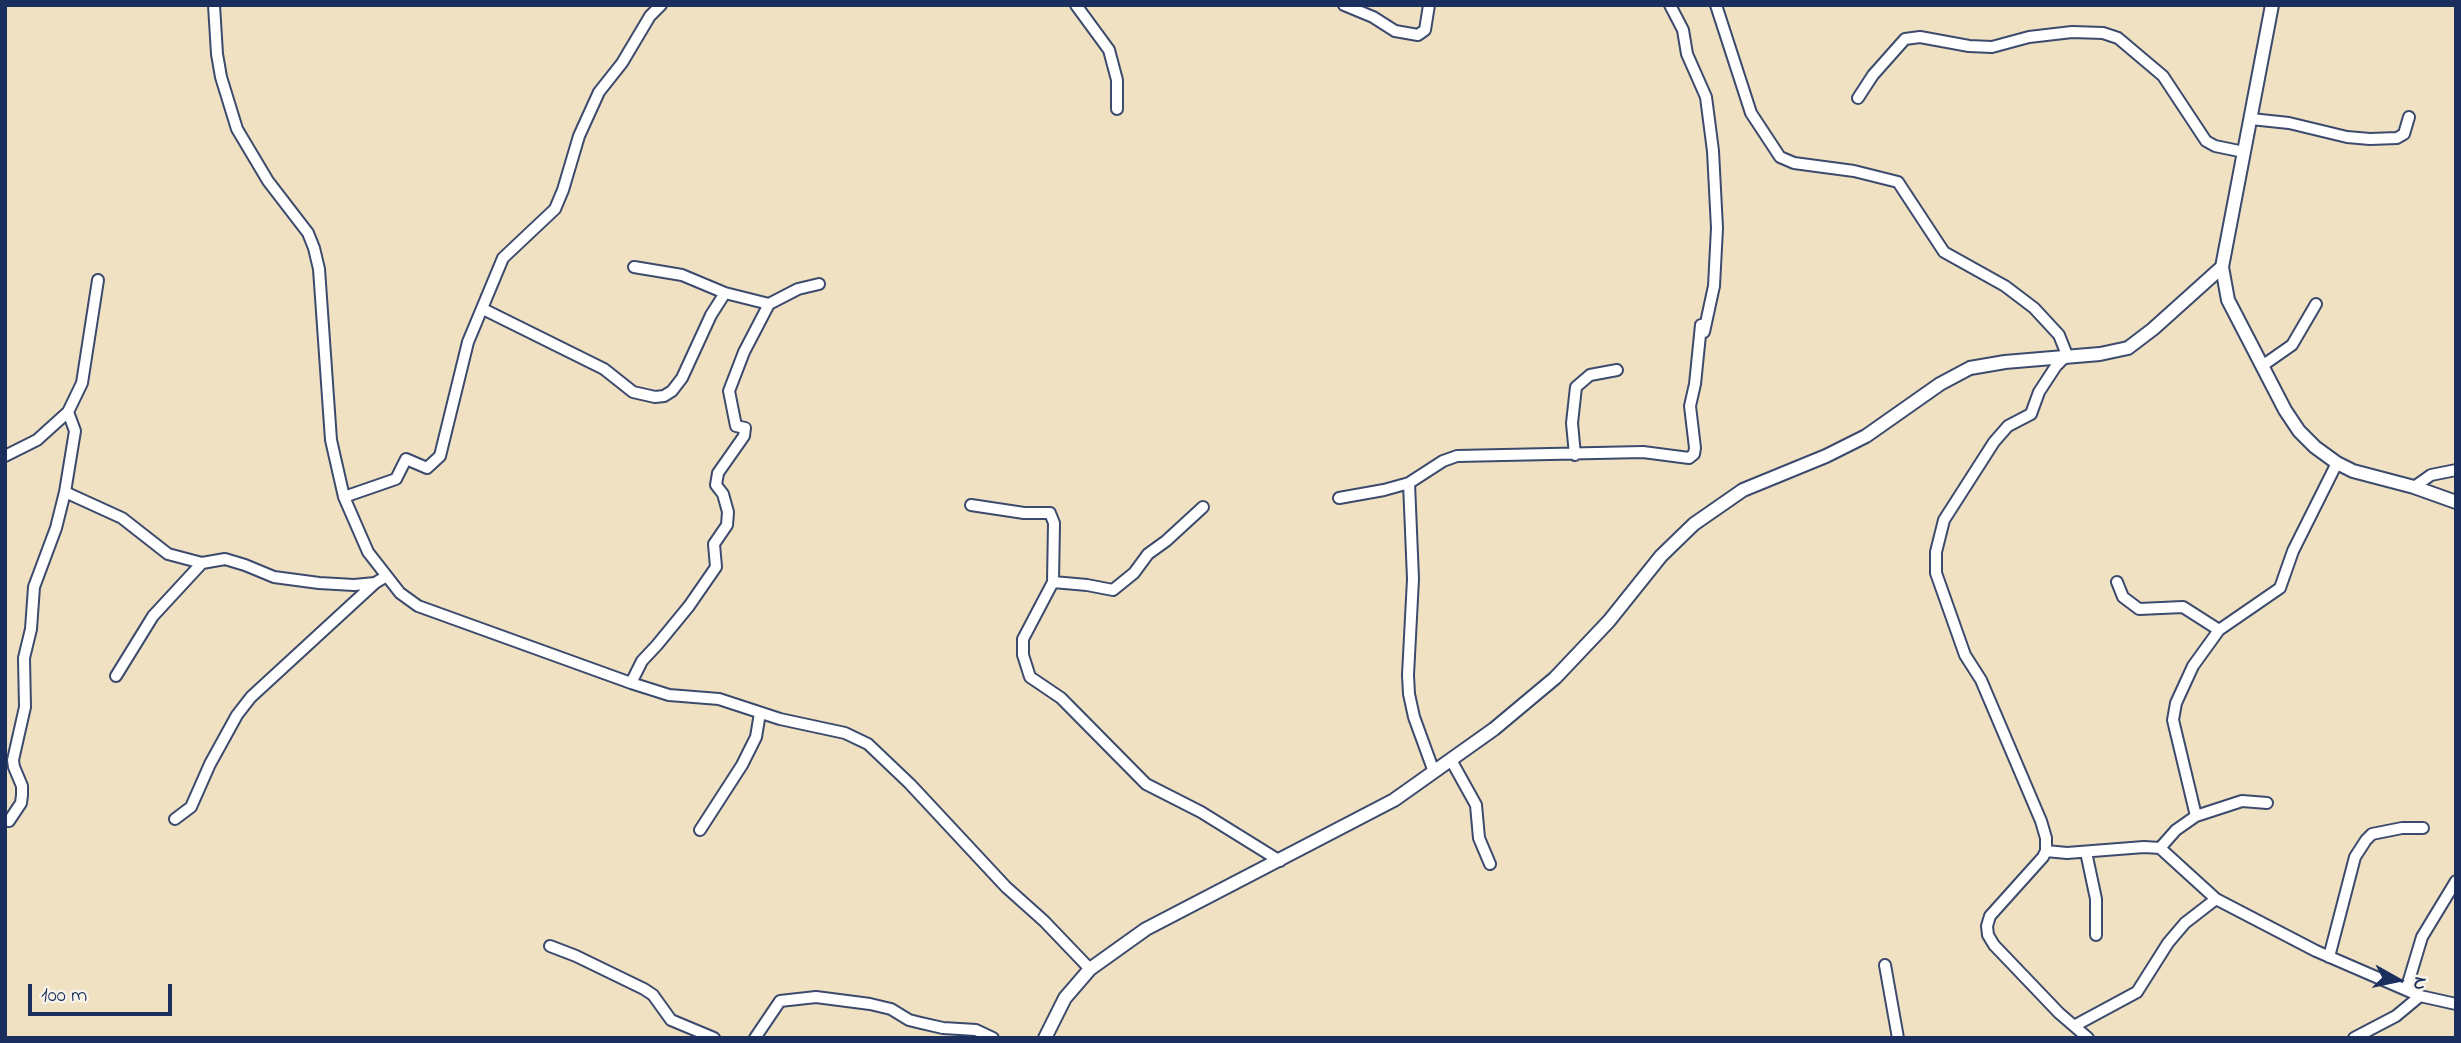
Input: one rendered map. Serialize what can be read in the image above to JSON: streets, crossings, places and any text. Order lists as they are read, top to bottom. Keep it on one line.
{"scale_bar":"100 m","north":"right"}
